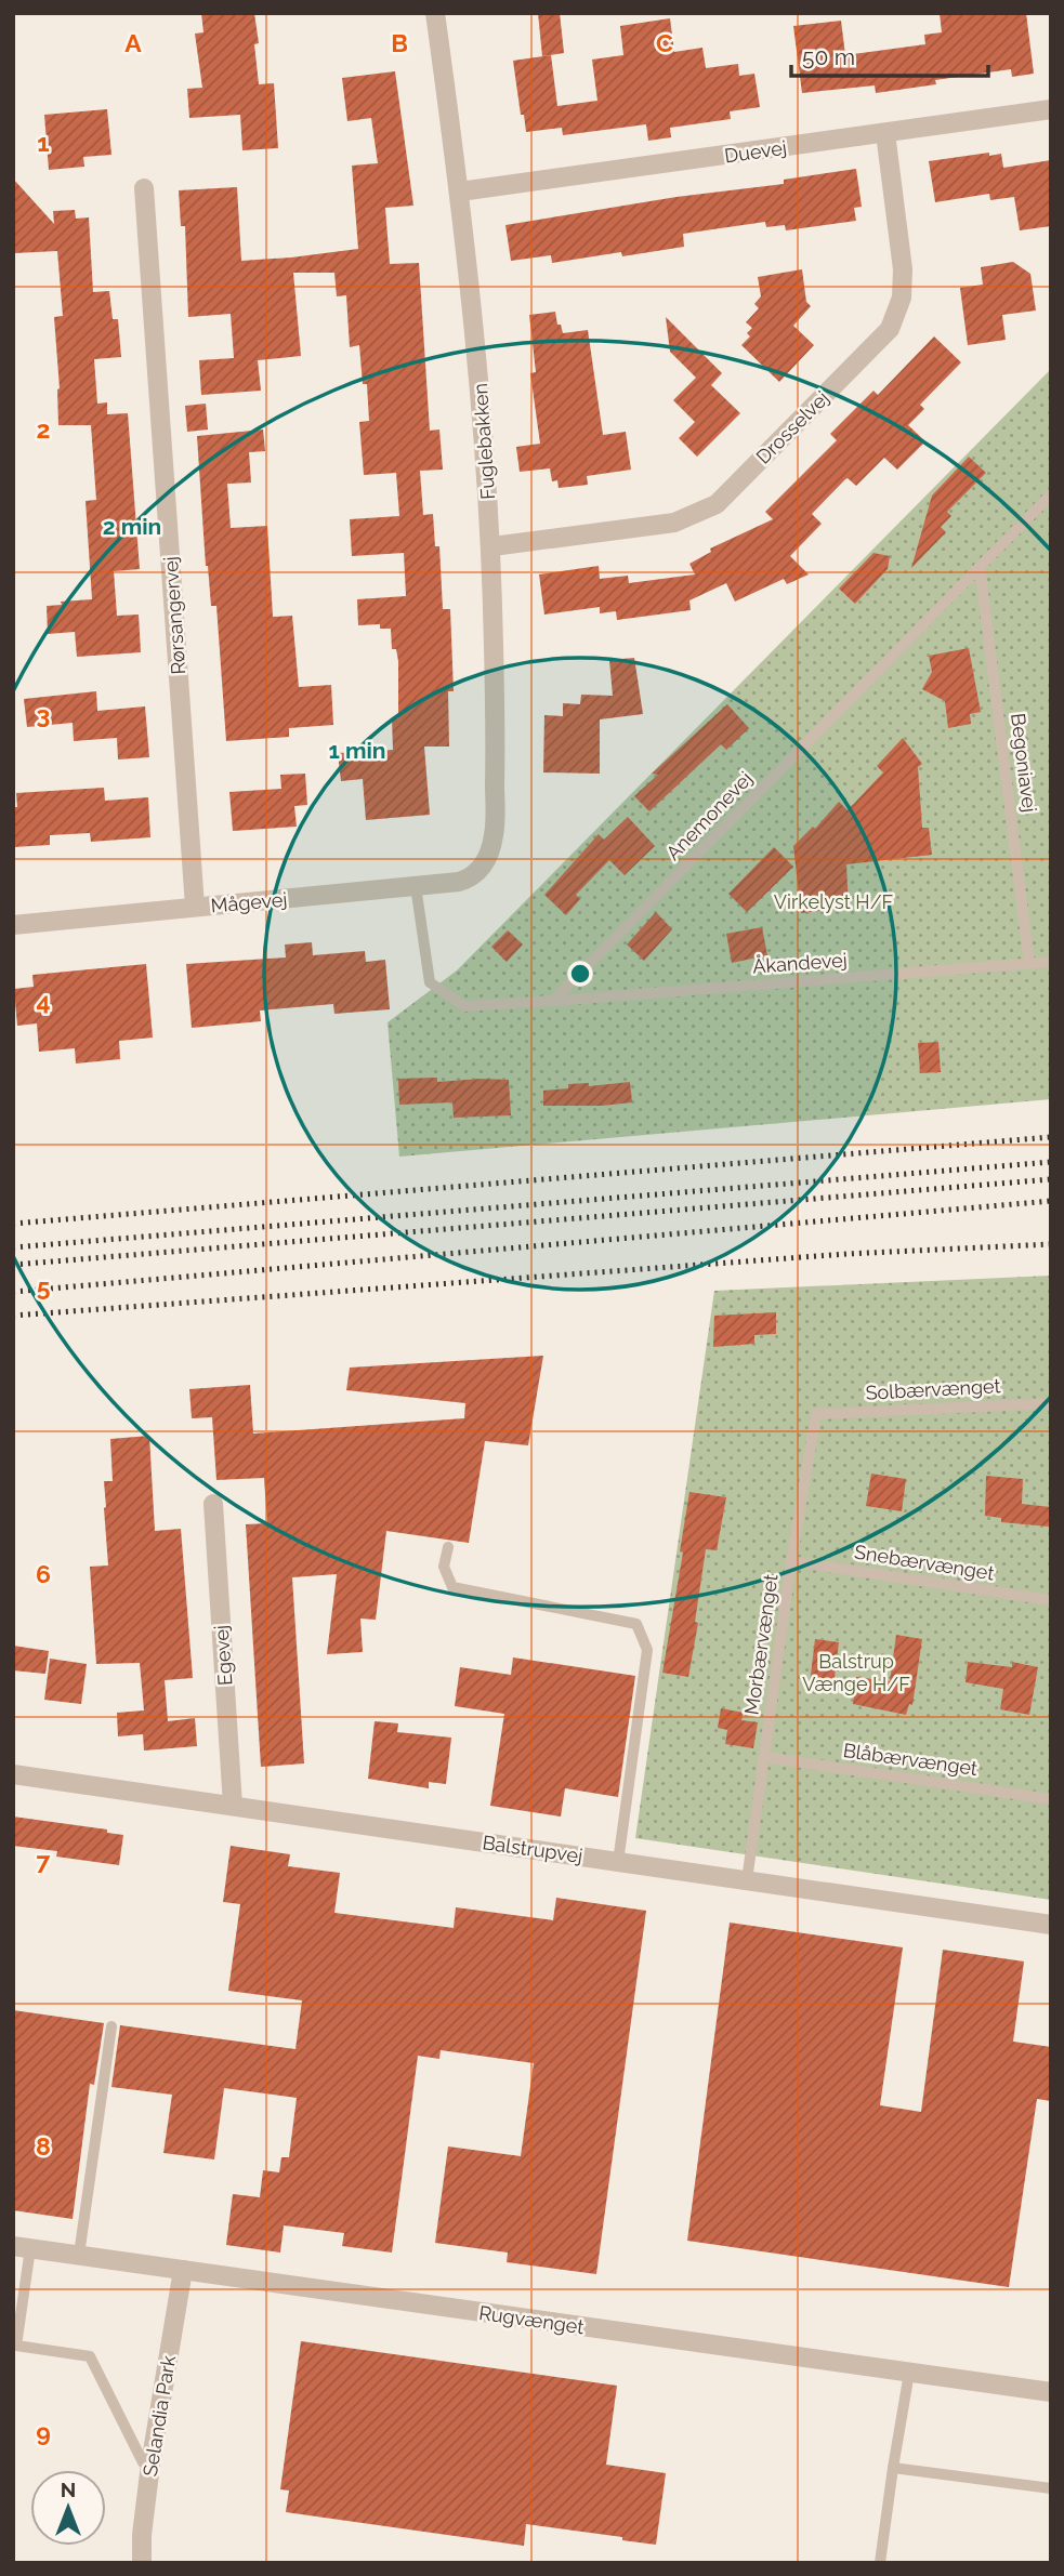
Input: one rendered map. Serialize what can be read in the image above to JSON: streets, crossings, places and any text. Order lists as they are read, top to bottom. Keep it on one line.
{"streets":{"street":["Duevej","Drosselvej","Fuglebakken","Rørsangervej","Mågevej","Egevej","Balstrupvej","Rugvænget","Selandia Park"],"lane":["Begoniavej","Anemonevej","Åkandevej","Solbærvænget","Snebærvænget","Morbærvænget","Blåbærvænget"]},"crossings":[["Duevej","Drosselvej"],["Duevej","Fuglebakken"],["Drosselvej","Fuglebakken"],["Fuglebakken","Mågevej"],["Rørsangervej","Mågevej"],["Begoniavej","Anemonevej"],["Begoniavej","Åkandevej"],["Anemonevej","Åkandevej"],["Solbærvænget","Morbærvænget"],["Snebærvænget","Morbærvænget"],["Morbærvænget","Blåbærvænget"],["Morbærvænget","Balstrupvej"],["Egevej","Balstrupvej"],["Rugvænget","Selandia Park"]],"parks":["Virkelyst H/F","Balstrup Vænge H/F"],"scale_bar":"50 m","north":"top","grid":{"columns":["A","B","C"],"rows":["1","2","3","4","5","6","7","8","9"]},"rings":["2 min","1 min"]}
